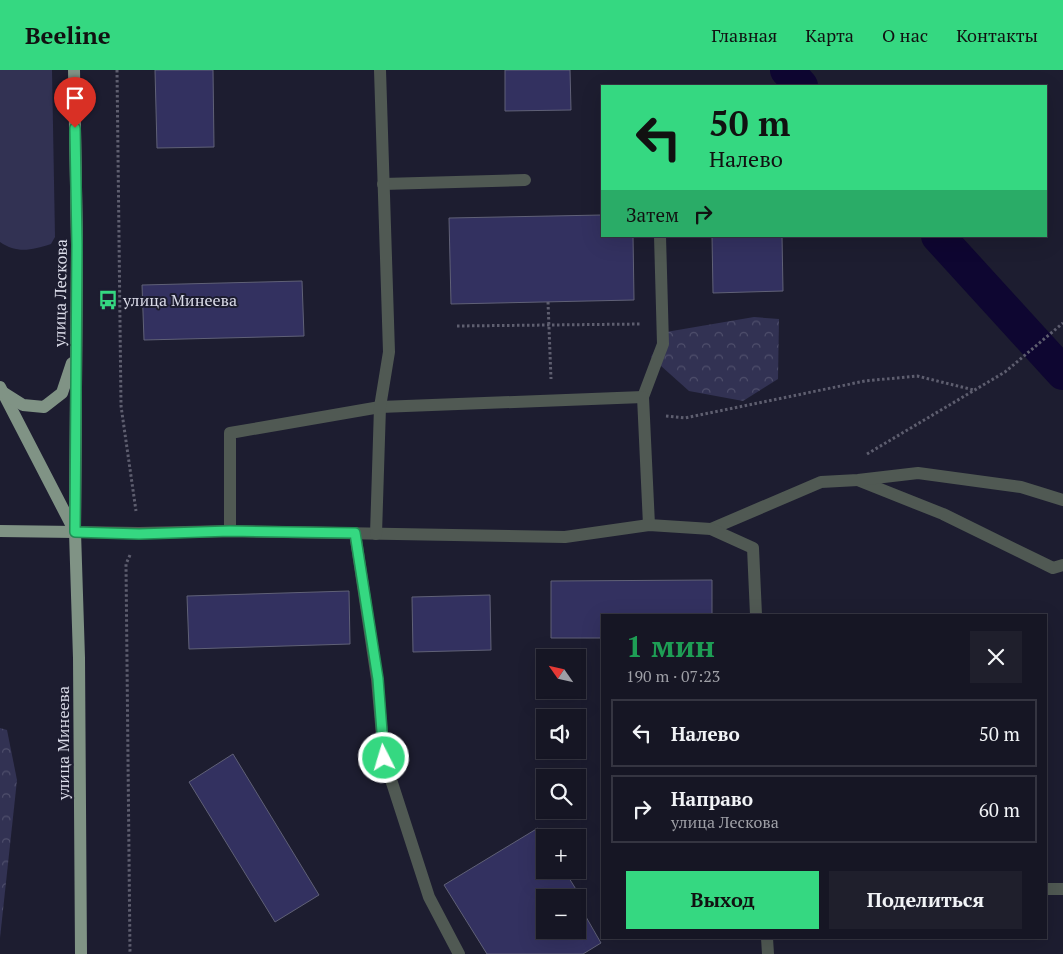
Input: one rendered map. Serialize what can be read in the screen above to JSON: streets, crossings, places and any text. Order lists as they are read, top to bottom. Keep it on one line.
{"streets":{"main road":["улица Лескова","улица Минеева"]},"crossings":[["улица Лескова","улица Минеева"]],"places":{"bus stop":["улица Минеева"]},"north":"top left","page":{"header":"Beeline","nav":["Главная","Карта","О нас","Контакты"],"turn":["50 m","Налево"],"then":"Затем","heading":["1 мин","190 m · 07:23"],"map_buttons":["+","−"],"list":[{"name":"Налево","value":"50 m"},{"name":"Направо","note":"улица Лескова","value":"60 m"}],"buttons":["Выход","Поделиться"]}}
